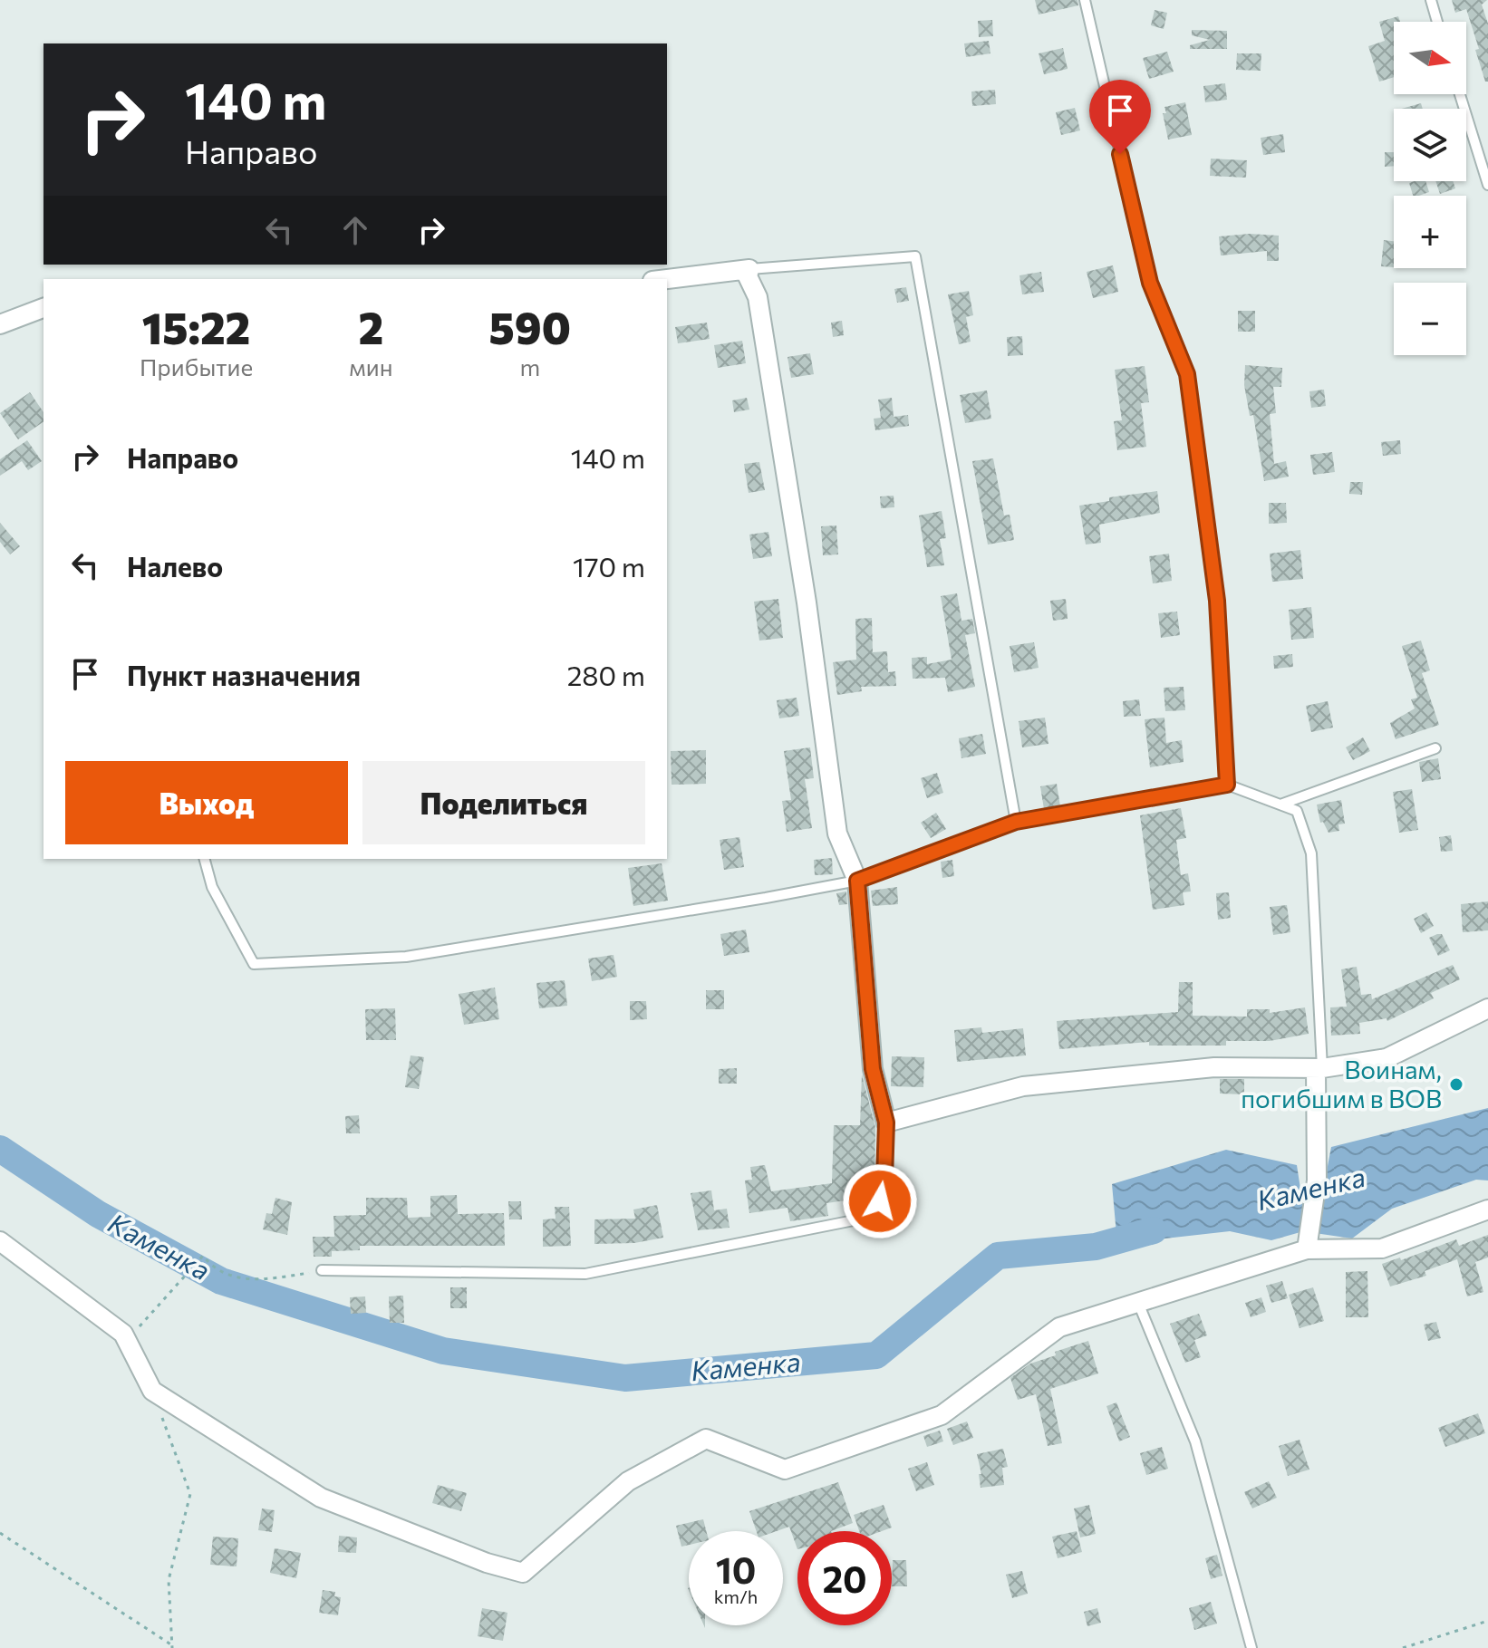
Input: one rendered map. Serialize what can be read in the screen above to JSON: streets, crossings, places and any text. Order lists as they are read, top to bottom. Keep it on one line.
{"water":["Каменка"],"places":["Воинам, погибшим в ВОВ"],"north":"right","page":{"map_buttons":["+","−"],"turn":["140 m","Направо"],"eta":["15:22","Прибытие","2","мин","590","m"],"list":[{"name":"Направо","value":"140 m"},{"name":"Налево","value":"170 m"},{"name":"Пункт назначения","value":"280 m"}],"buttons":["Выход","Поделиться"],"speed":"10 km/h","limit":"20"}}
